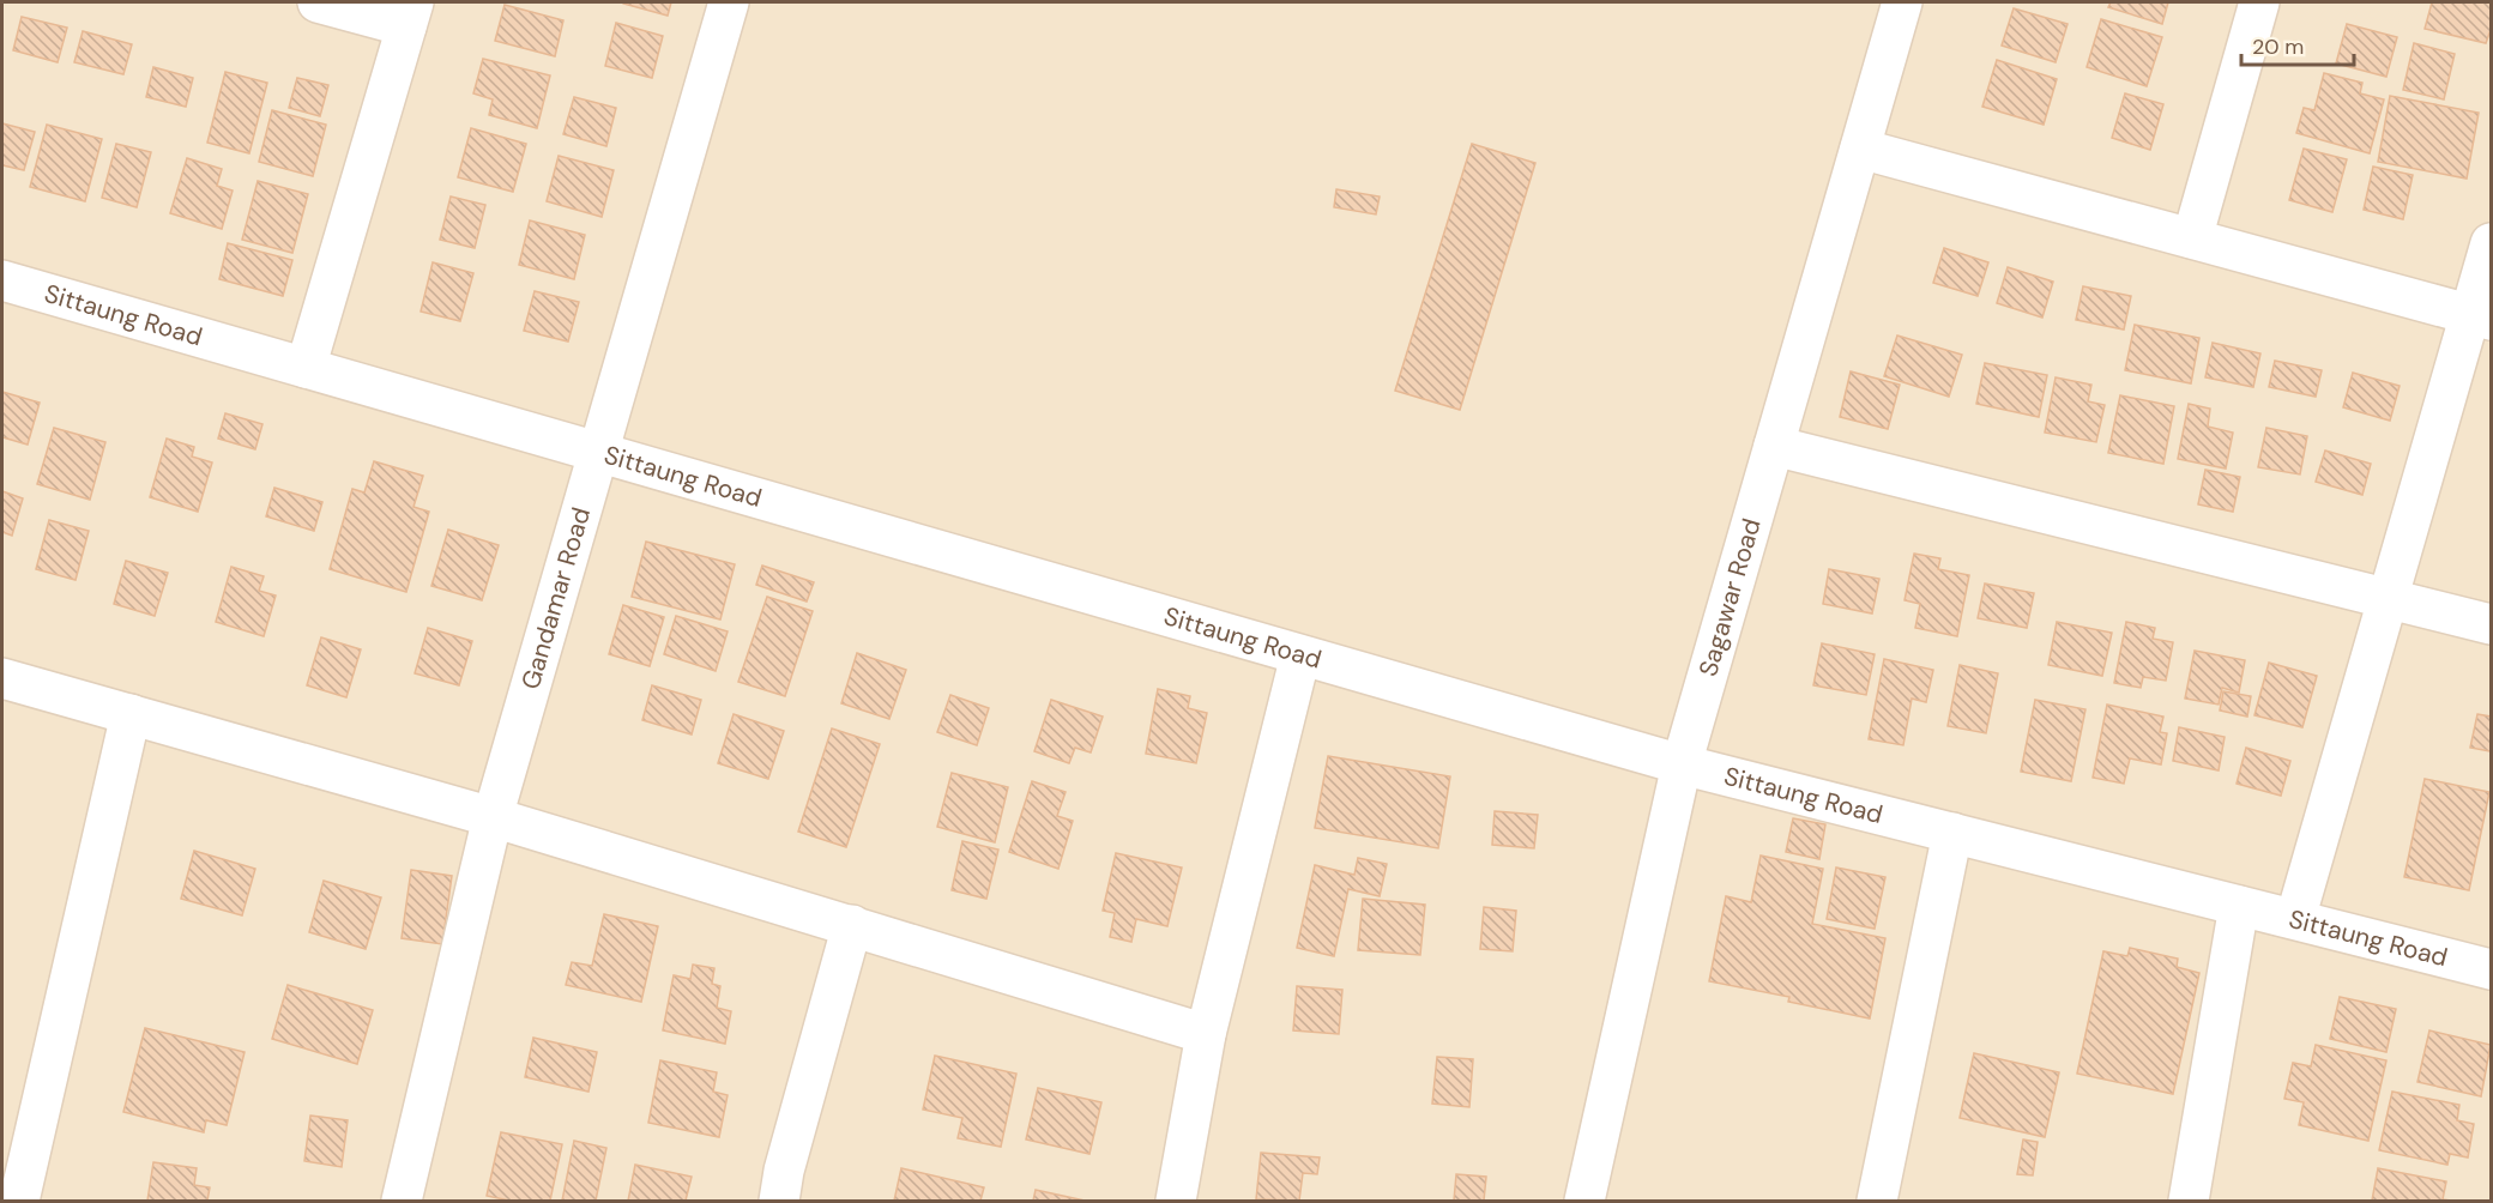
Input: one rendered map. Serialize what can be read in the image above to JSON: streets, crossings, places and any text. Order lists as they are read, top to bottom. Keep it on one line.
{"streets":{"street":["Sittaung Road","Sagawar Road","Gandamar Road"]},"crossings":[["Sittaung Road","Sagawar Road"],["Sittaung Road","Gandamar Road"]],"scale_bar":"20 m"}
